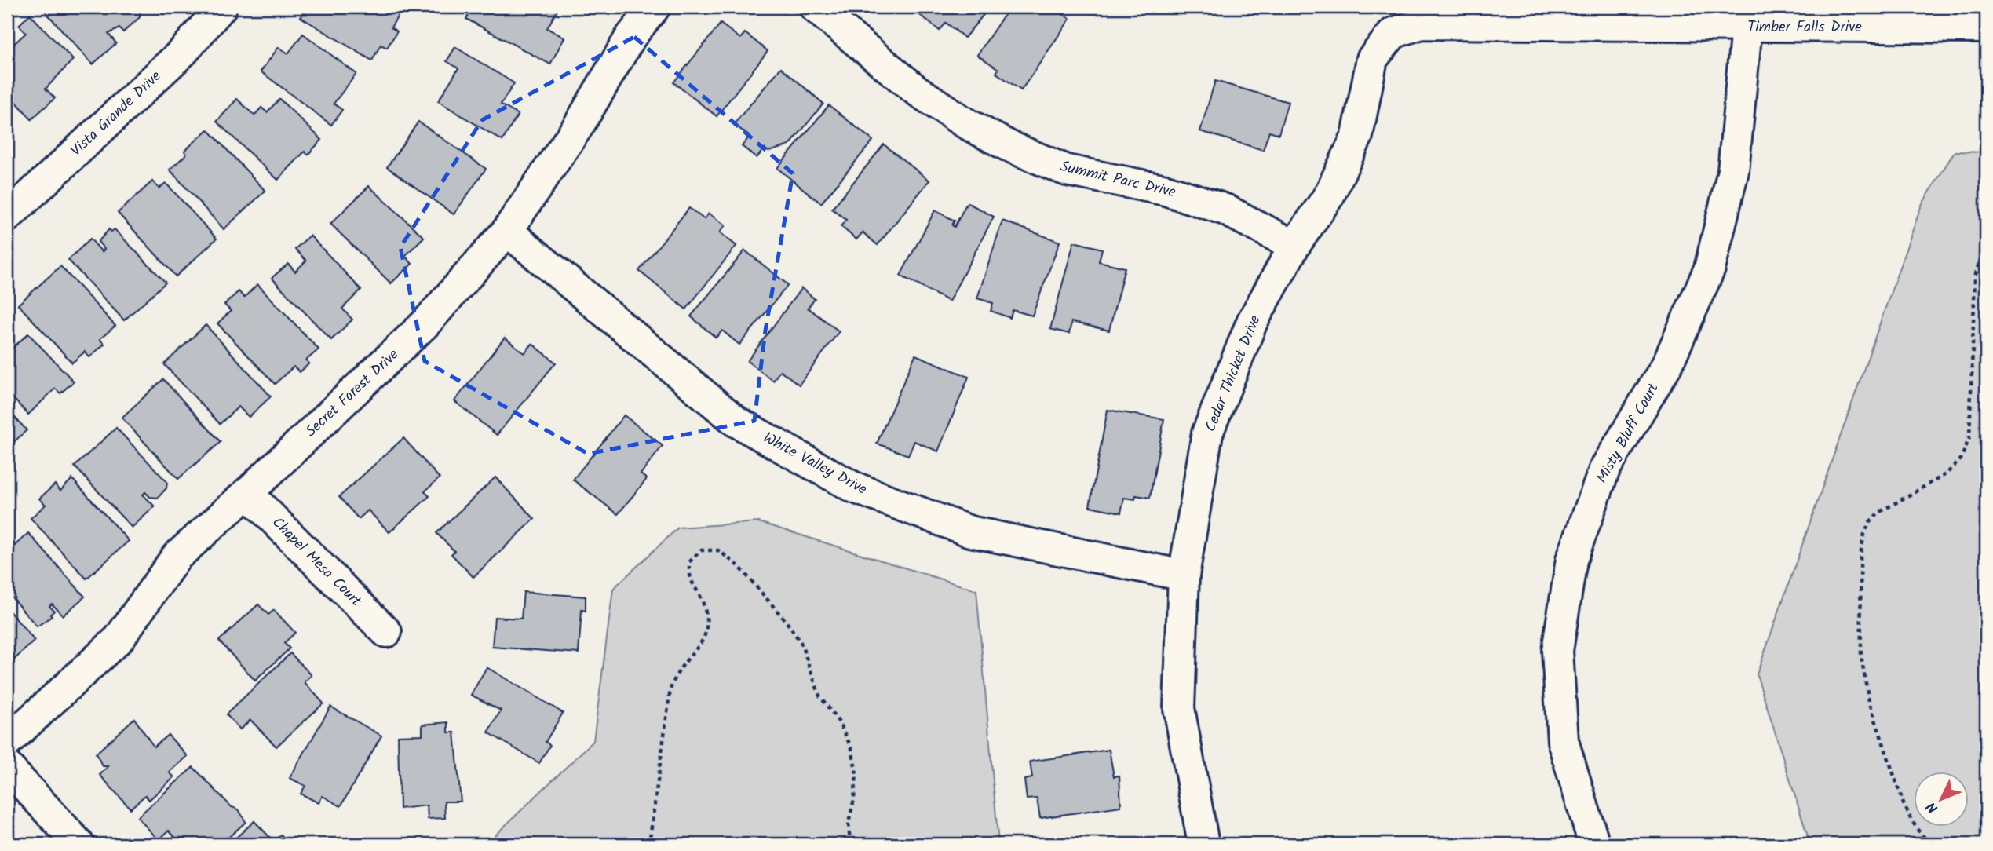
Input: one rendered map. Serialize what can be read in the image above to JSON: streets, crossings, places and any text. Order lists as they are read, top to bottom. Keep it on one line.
{"streets":{"street":["Timber Falls Drive","Vista Grande Drive","Summit Parc Drive","Cedar Thicket Drive","Secret Forest Drive","Misty Bluff Court","White Valley Drive","Chapel Mesa Court"]},"crossings":[["Timber Falls Drive","Cedar Thicket Drive"],["Timber Falls Drive","Misty Bluff Court"],["Summit Parc Drive","Cedar Thicket Drive"],["Cedar Thicket Drive","White Valley Drive"],["Secret Forest Drive","White Valley Drive"],["Secret Forest Drive","Chapel Mesa Court"]],"north":"bottom left"}
